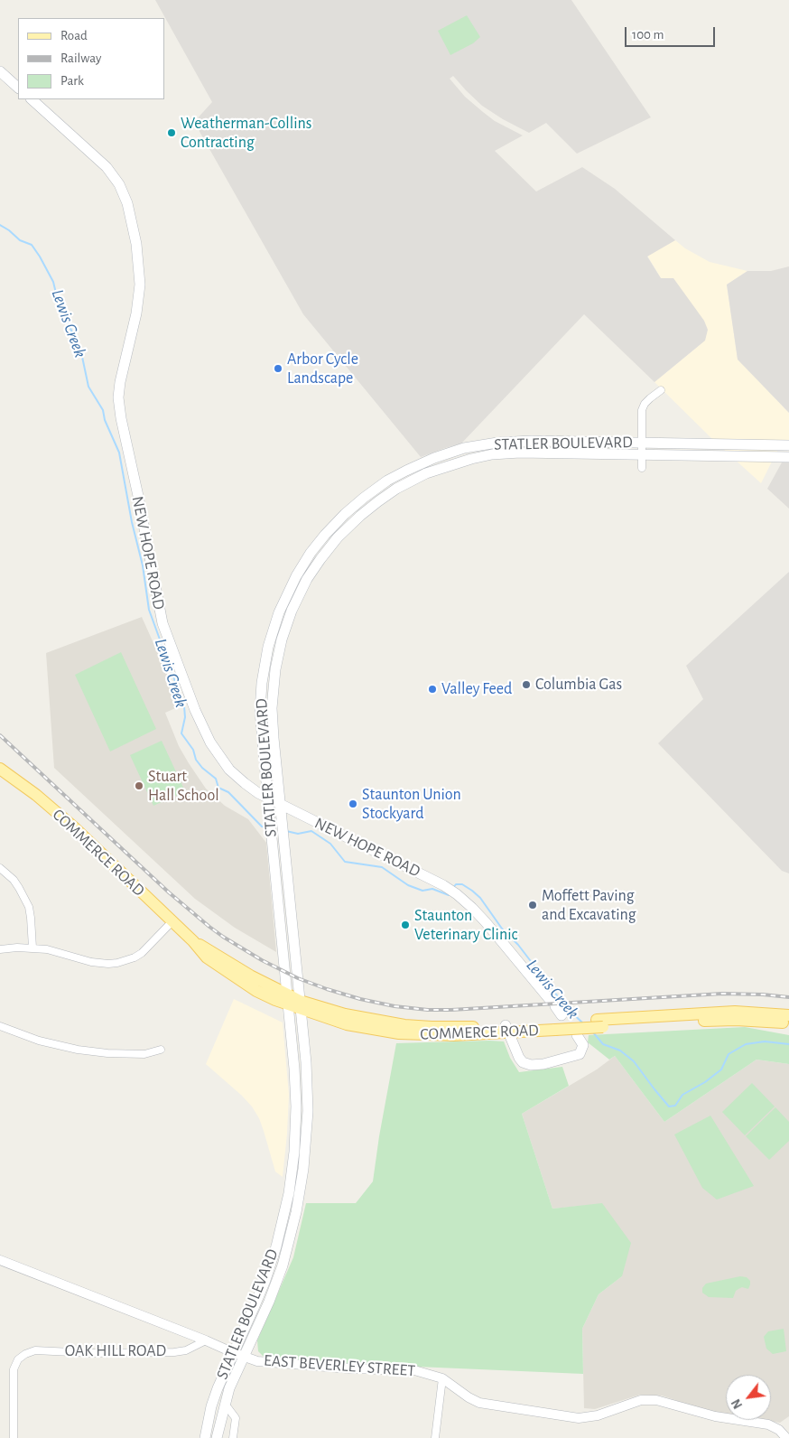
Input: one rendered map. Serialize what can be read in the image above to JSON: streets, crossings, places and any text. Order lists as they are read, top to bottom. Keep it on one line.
{"streets":{"main road":["STATLER BOULEVARD","NEW HOPE ROAD","COMMERCE ROAD"],"street":["OAK HILL ROAD","EAST BEVERLEY STREET"]},"crossings":[["STATLER BOULEVARD","NEW HOPE ROAD"],["STATLER BOULEVARD","COMMERCE ROAD"],["STATLER BOULEVARD","EAST BEVERLEY STREET"],["OAK HILL ROAD","EAST BEVERLEY STREET"]],"water":["Lewis Creek"],"places":["Weatherman-Collins Contracting","Arbor Cycle Landscape","Columbia Gas","Valley Feed","Stuart Hall School","Staunton Union Stockyard","Moffett Paving and Excavating","Staunton Veterinary Clinic"],"legend":["Road","Railway","Park"],"scale_bar":"100 m","north":"bottom left"}
